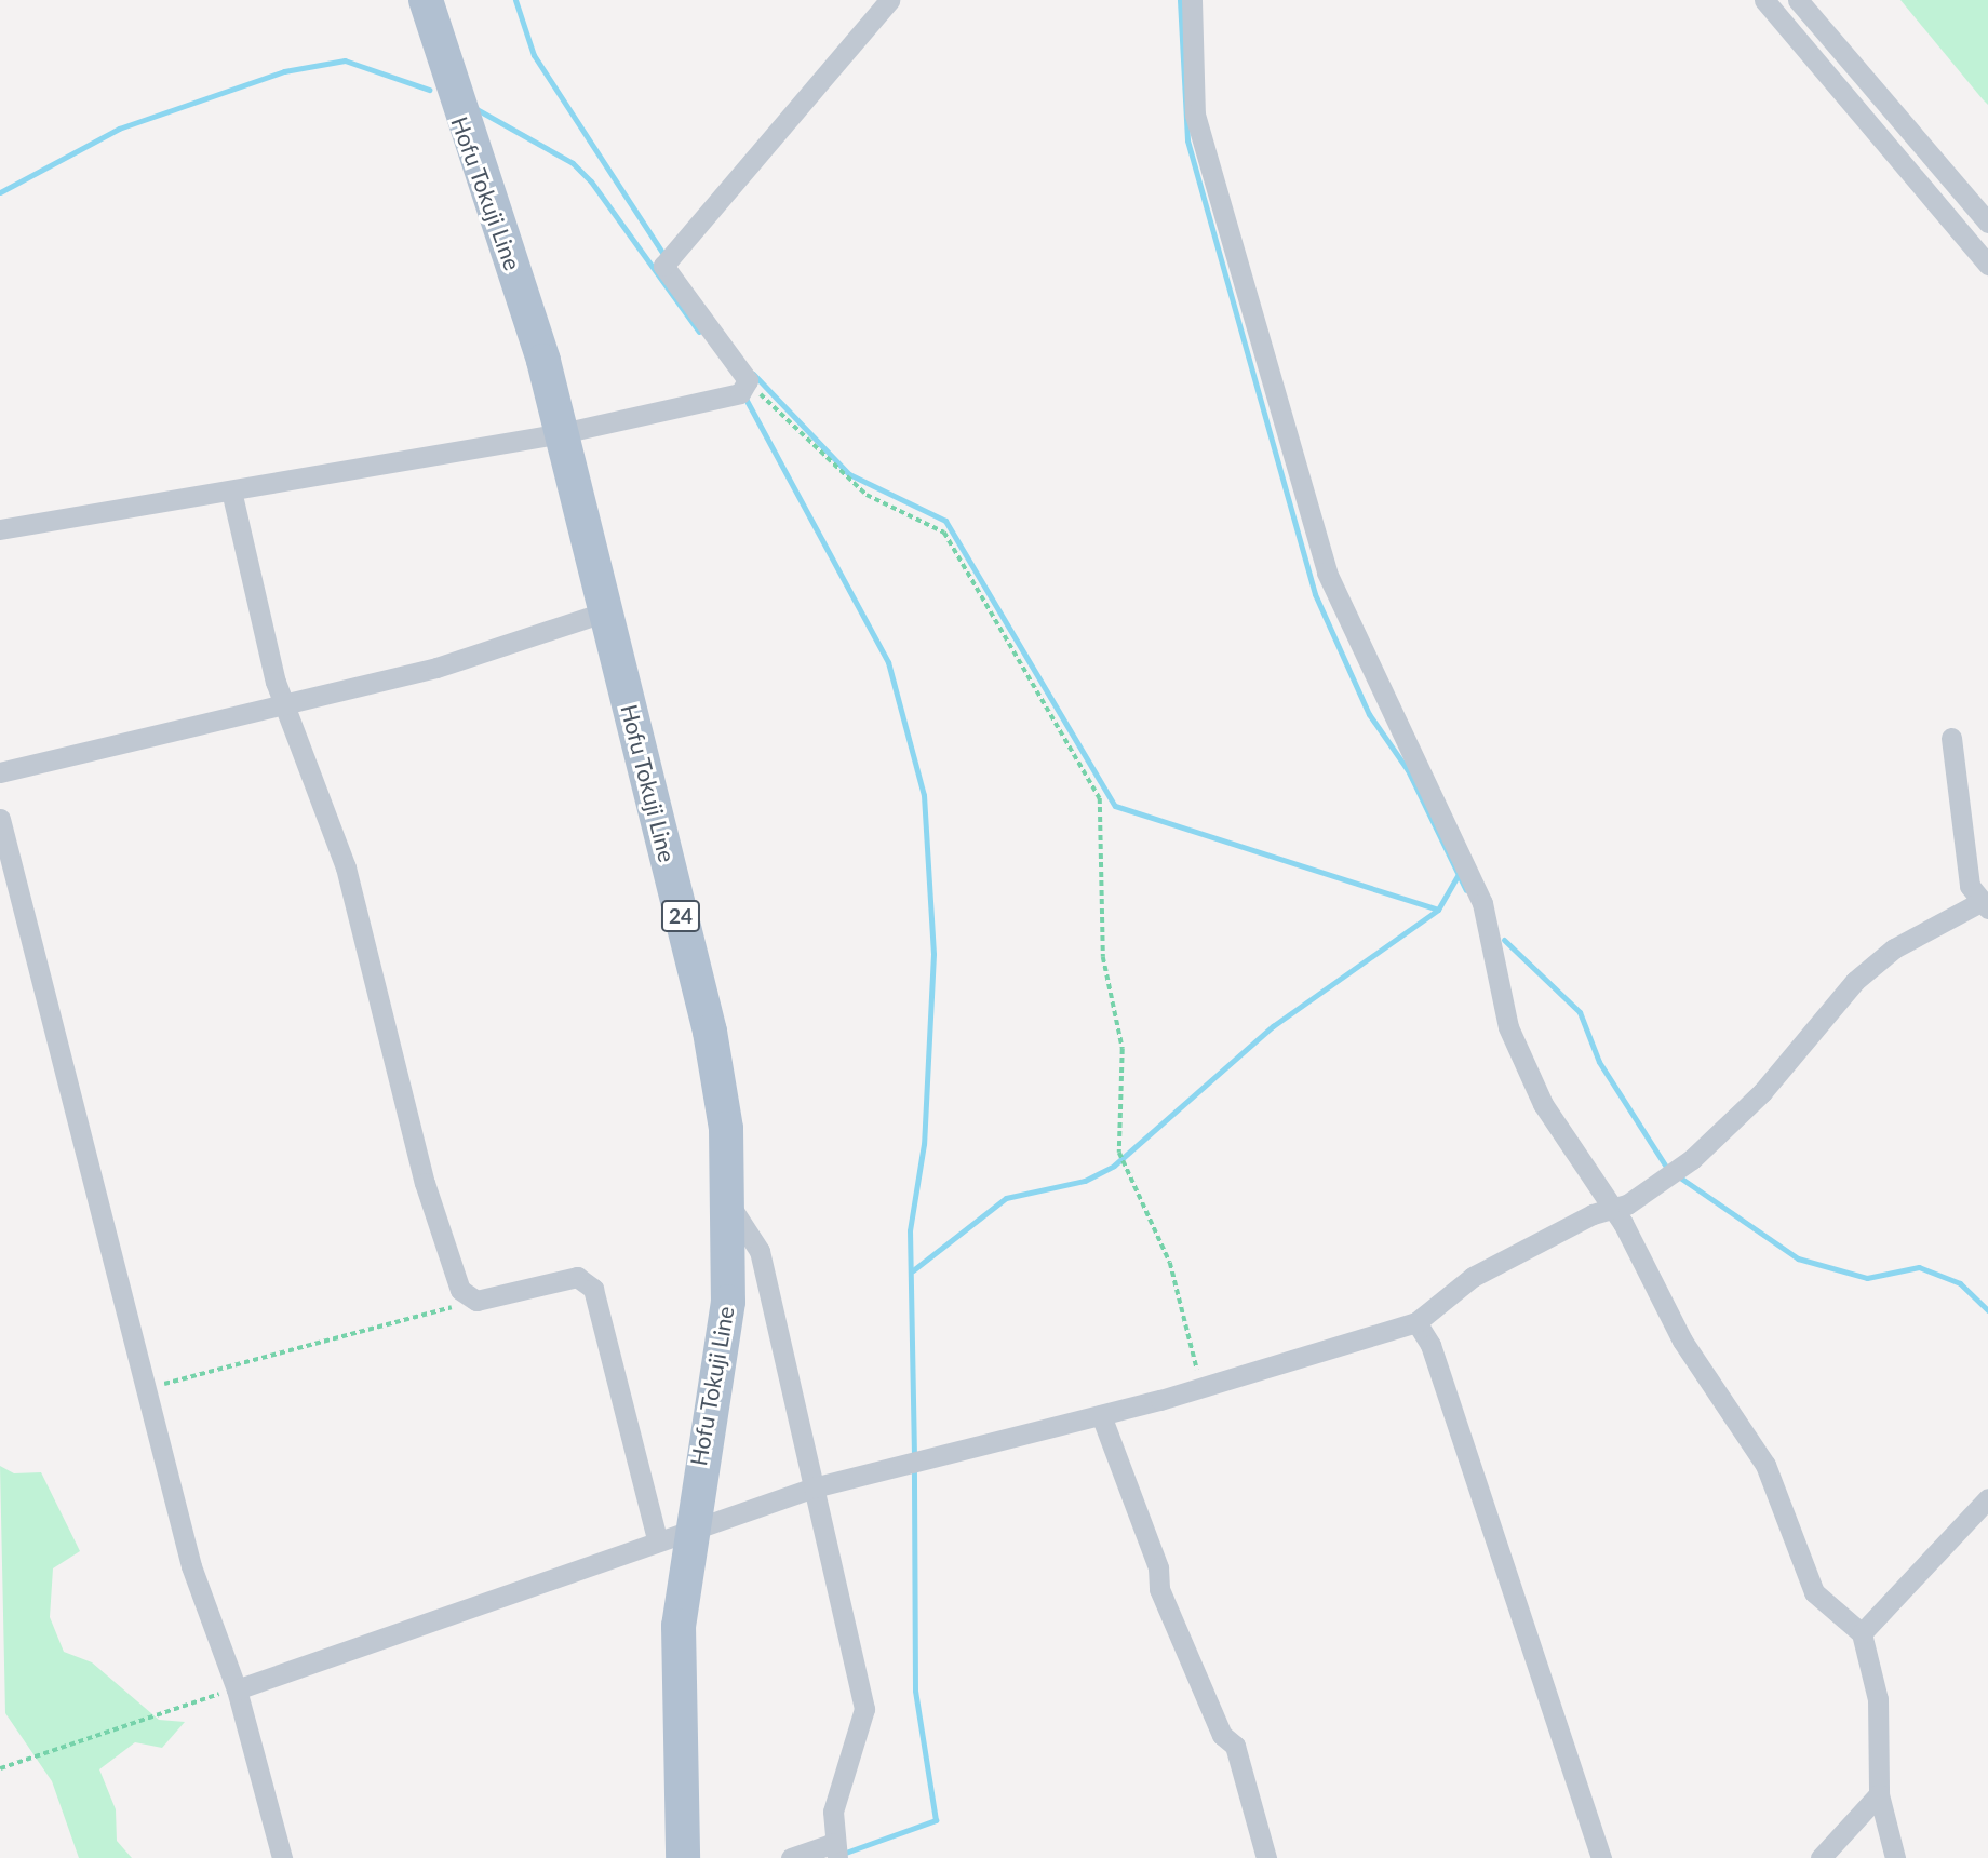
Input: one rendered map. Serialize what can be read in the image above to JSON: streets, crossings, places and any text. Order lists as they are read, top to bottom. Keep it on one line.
{"streets":{"main road":["Hofu Tokuji Line","24"]}}
